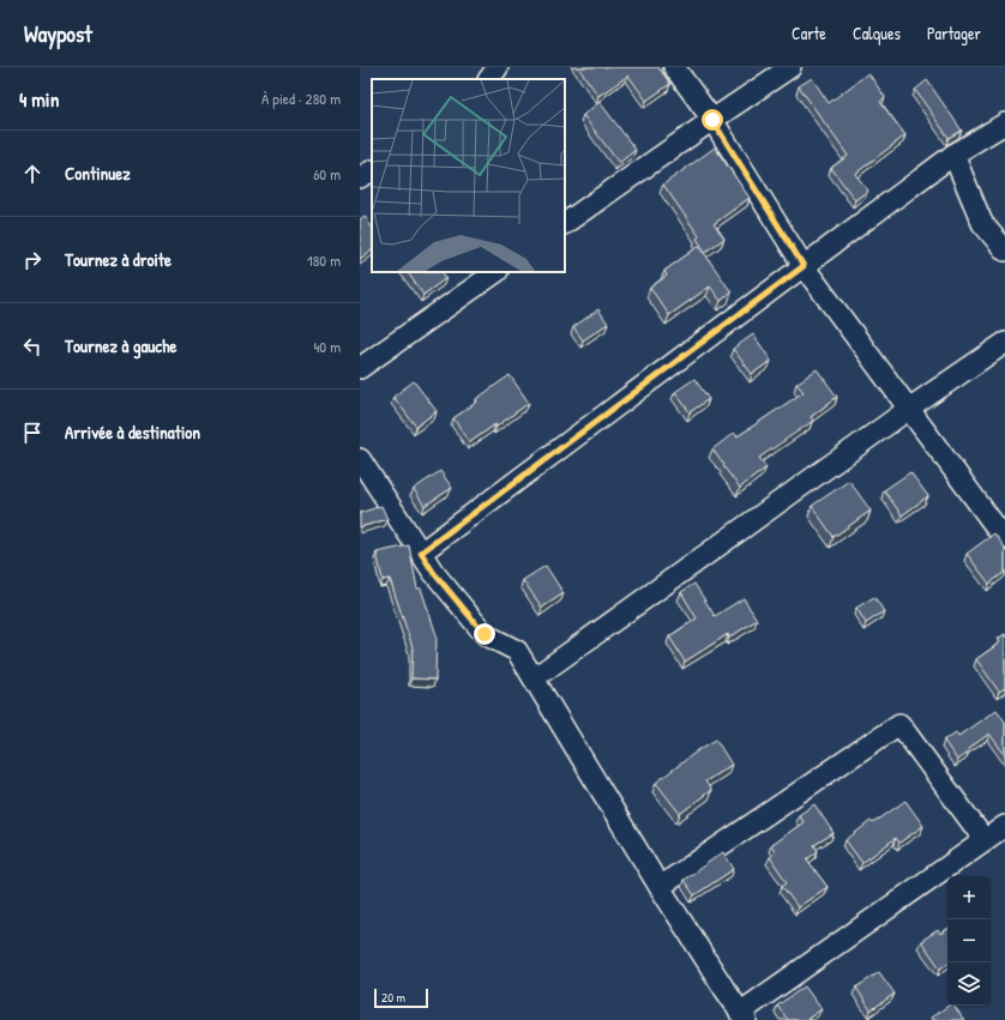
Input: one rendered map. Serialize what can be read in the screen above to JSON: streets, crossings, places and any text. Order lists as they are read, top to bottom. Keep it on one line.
{"scale_bar":"20 m","page":{"header":"Waypost","nav":["Carte","Calques","Partager"],"heading":["4 min","À pied · 280 m"],"list":[["Continuez","60 m"],["Tournez à droite","180 m"],["Tournez à gauche","40 m"],"Arrivée à destination"],"map_buttons":["+","−"],"scale":"20 m"}}
